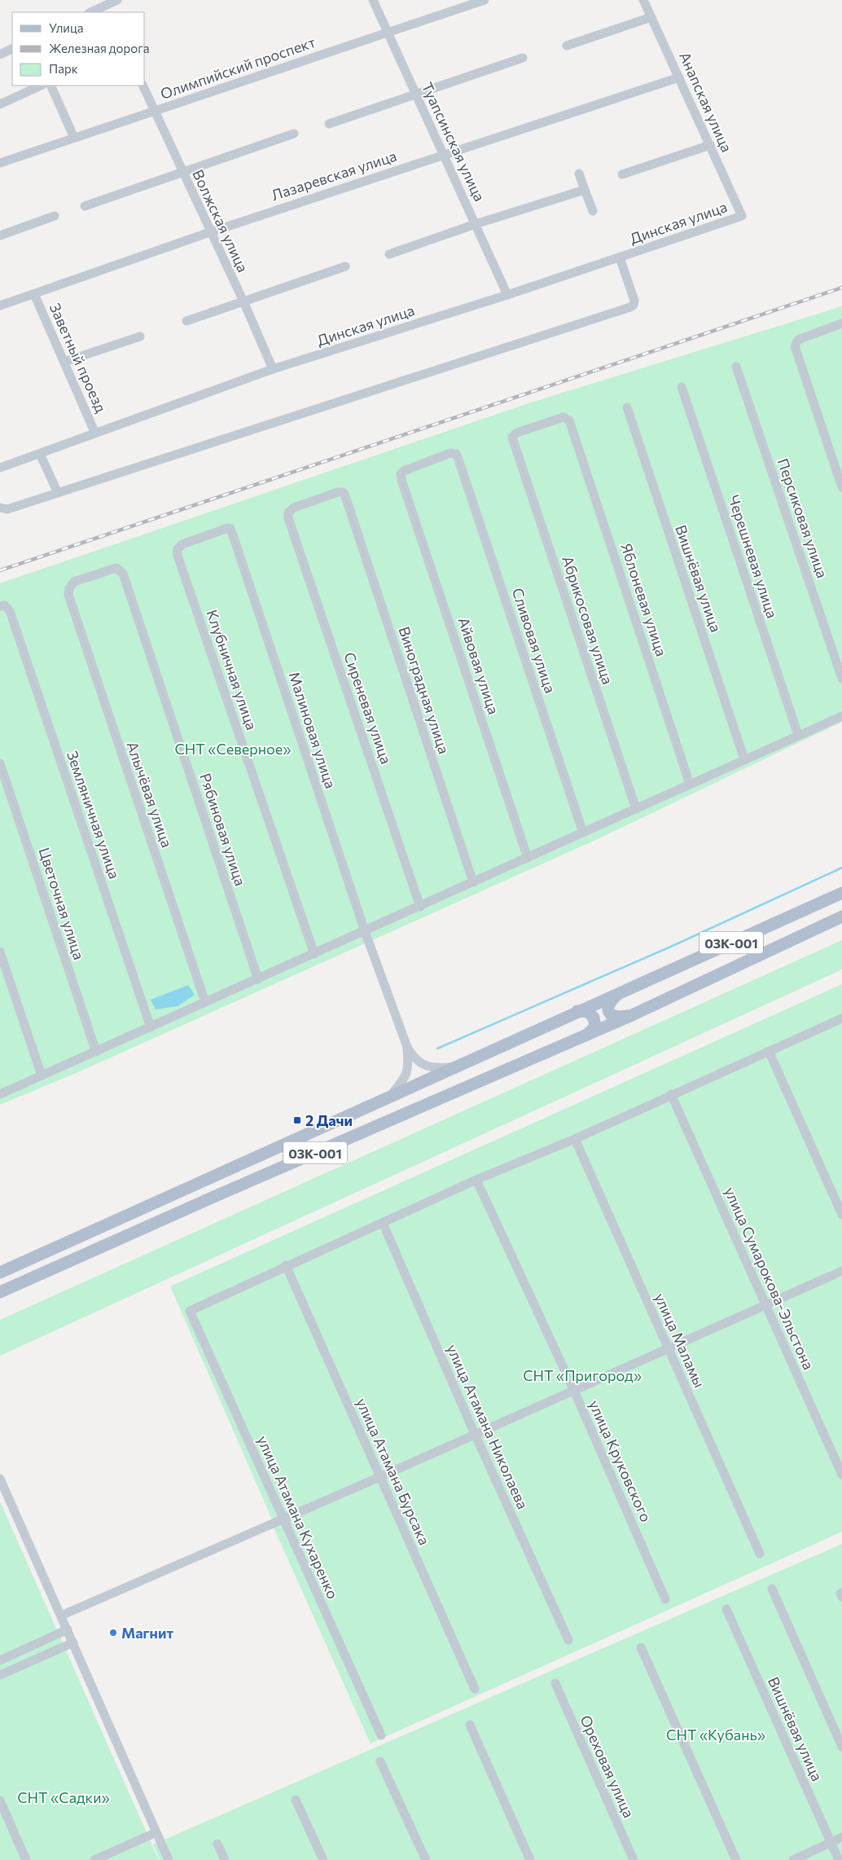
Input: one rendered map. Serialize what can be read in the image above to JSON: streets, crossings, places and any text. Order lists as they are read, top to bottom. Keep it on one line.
{"streets":{"main road":["03К-001"],"street":["Олимпийский проспект","Анапская улица","Туапсинская улица","Лазаревская улица","Волжская улица","Динская улица","Заветный проезд","Персиковая улица","Черешневая улица","Вишнёвая улица","Яблоневая улица","Абрикосовая улица","Сливовая улица","Айвовая улица","Клубничная улица","Виноградная улица","Сиреневая улица","Малиновая улица","Алычёвая улица","Земляничная улица","Рябиновая улица","Цветочная улица","улица Сумарокова-Эльстона","улица Маламы","улица Атамана Николаева","улица Круковского","улица Атамана Бурсака","улица Атамана Кухаренко","Ореховая улица"]},"crossings":[["Олимпийский проспект","Туапсинская улица"],["Олимпийский проспект","Волжская улица"],["Анапская улица","Лазаревская улица"],["Анапская улица","Динская улица"],["Туапсинская улица","Лазаревская улица"],["Туапсинская улица","Динская улица"],["Лазаревская улица","Волжская улица"],["Лазаревская улица","Заветный проезд"],["Волжская улица","Динская улица"],["Динская улица","Заветный проезд"],["Яблоневая улица","Абрикосовая улица"],["Сливовая улица","Айвовая улица"],["Клубничная улица","Малиновая улица"],["Виноградная улица","Сиреневая улица"],["Алычёвая улица","Рябиновая улица"],["улица Атамана Бурсака","улица Атамана Кухаренко"]],"parks":["СНТ «Северное»","СНТ «Пригород»","СНТ «Кубань»","СНТ «Садки»"],"places":{"transit":["2 Дачи"],"other":["Магнит"]},"legend":["Улица","Железная дорога","Парк"]}
